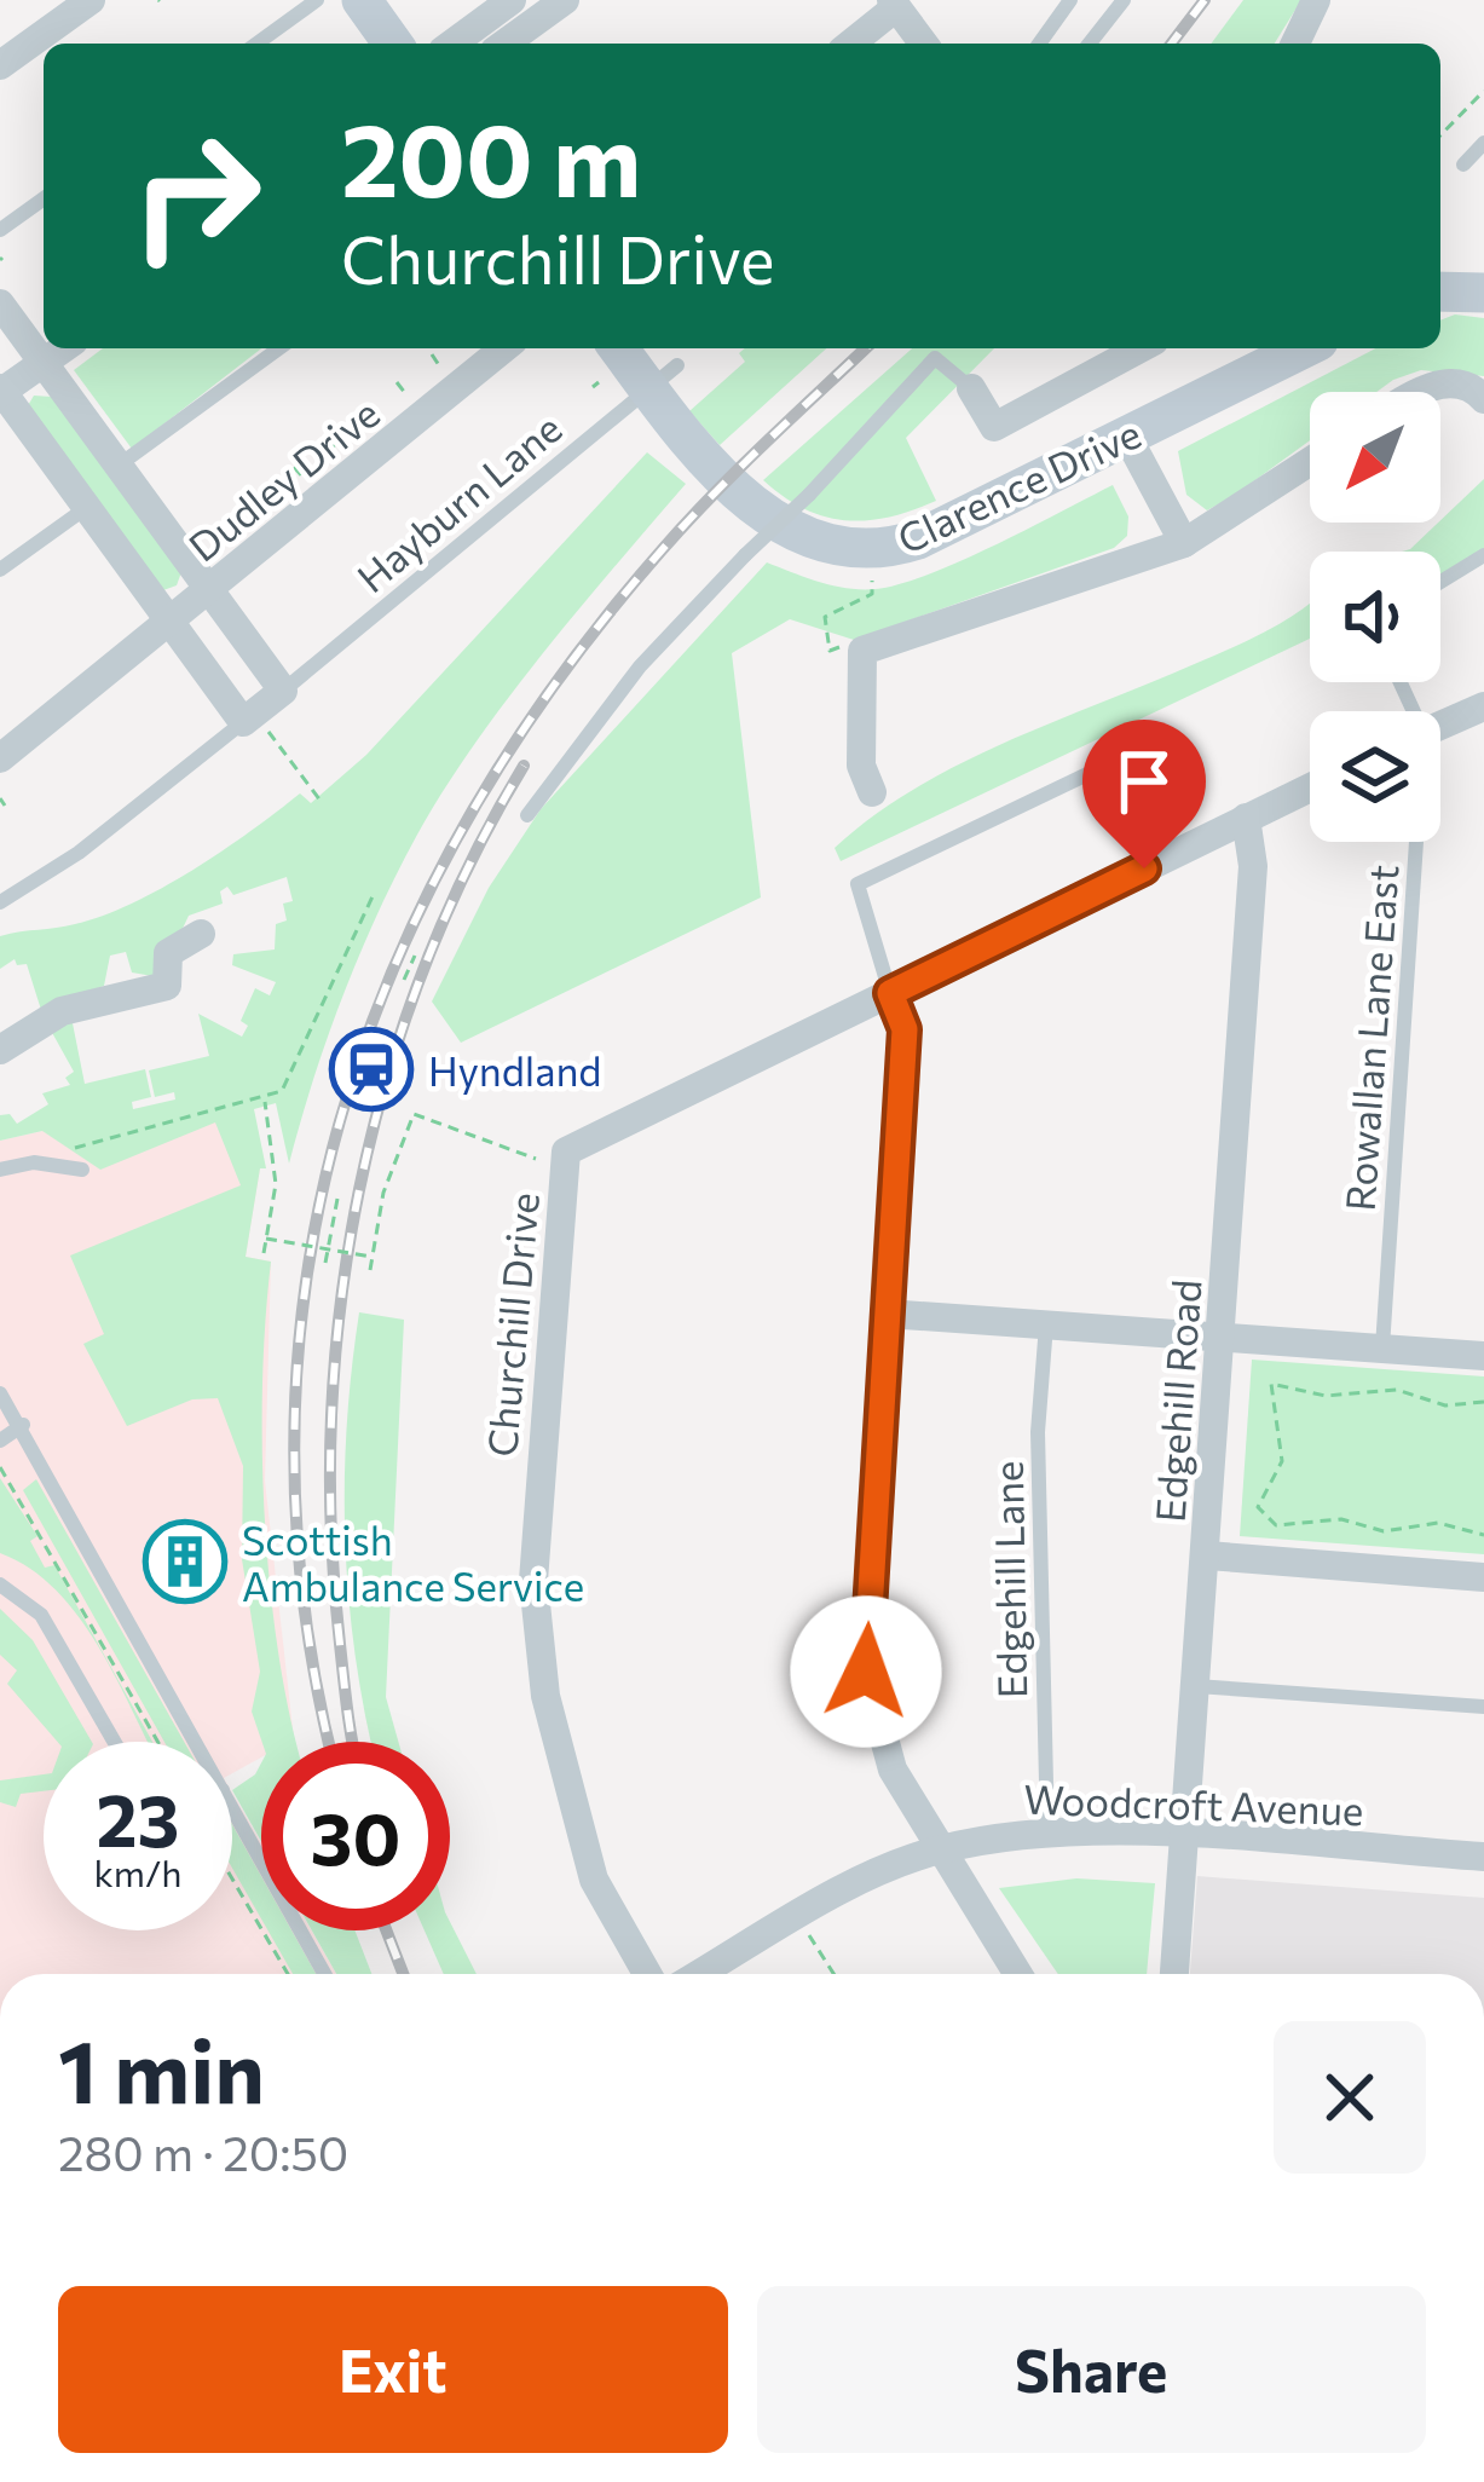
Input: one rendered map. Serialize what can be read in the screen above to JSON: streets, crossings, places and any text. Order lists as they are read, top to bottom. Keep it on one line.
{"streets":{"street":["Dudley Drive","Clarence Drive","Churchill Drive","Edgehill Road","Woodcroft Avenue"],"lane":["Hayburn Lane","Rowallan Lane East","Edgehill Lane"]},"crossings":[["Clarence Drive","Hayburn Lane"],["Churchill Drive","Edgehill Road"],["Edgehill Road","Woodcroft Avenue"],["Edgehill Lane","Woodcroft Avenue"]],"places":{"station":["Hyndland"],"building":["Scottish Ambulance Service"]},"north":"bottom left","page":{"turn":["200 m","Churchill Drive"],"speed":"23 km/h","limit":"30","heading":["1 min","280 m · 20:50"],"buttons":["Exit","Share"]}}
